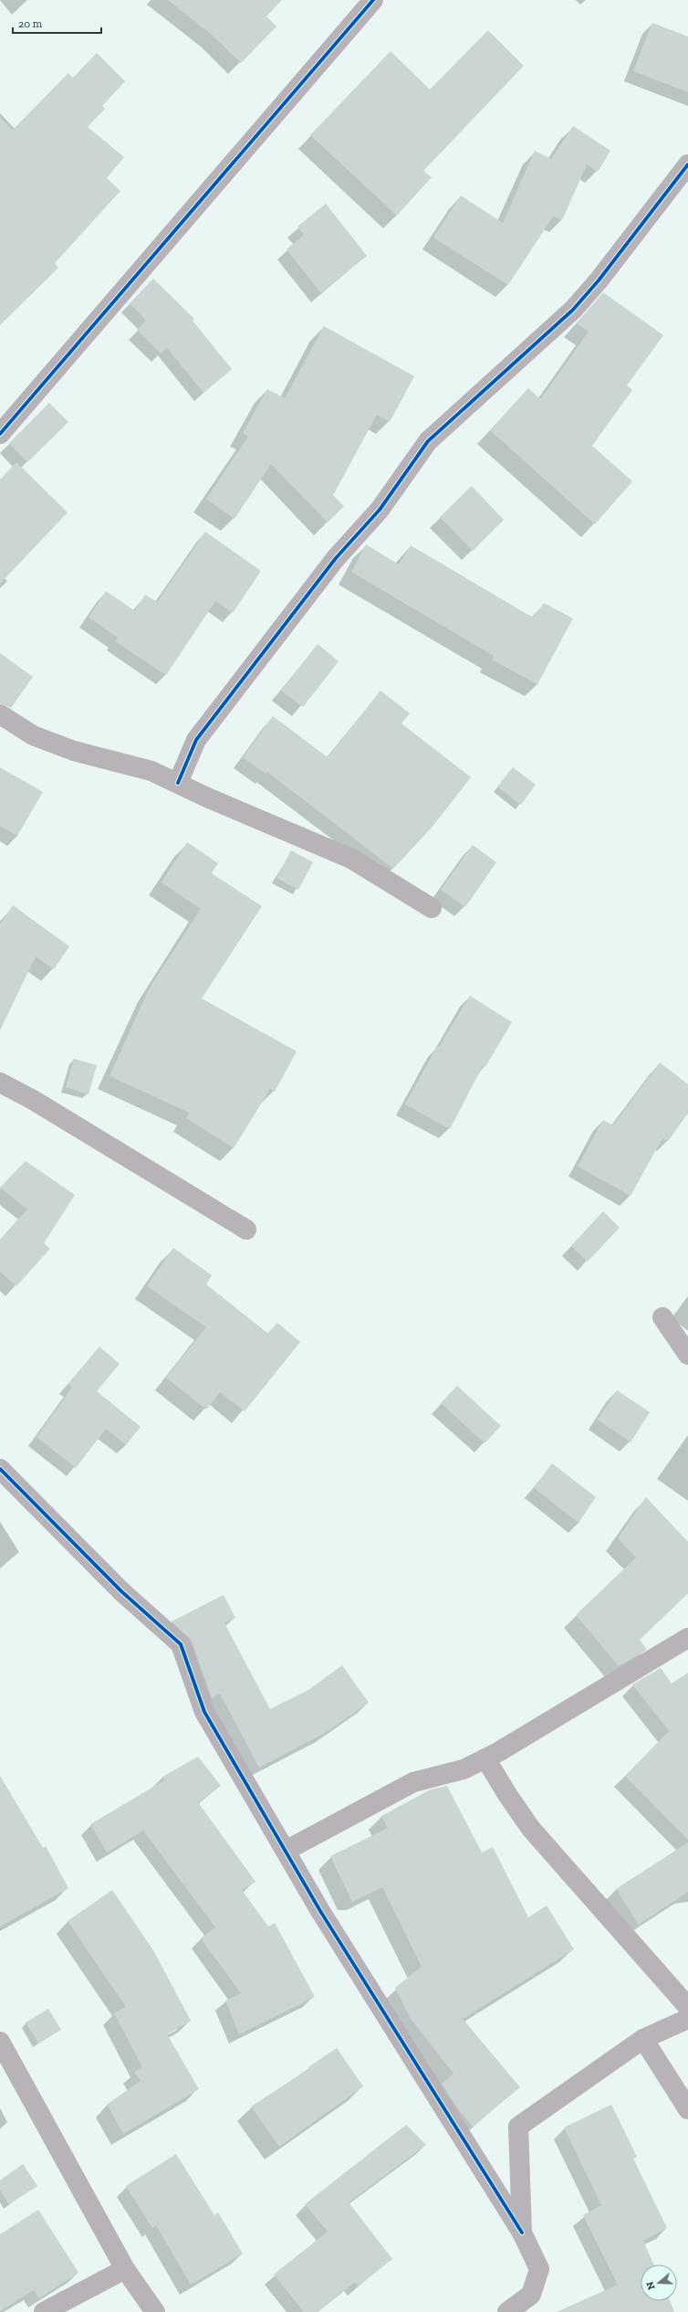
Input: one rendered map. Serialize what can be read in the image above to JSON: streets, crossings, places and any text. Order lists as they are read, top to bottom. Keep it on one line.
{"scale_bar":"20 m","north":"left"}
